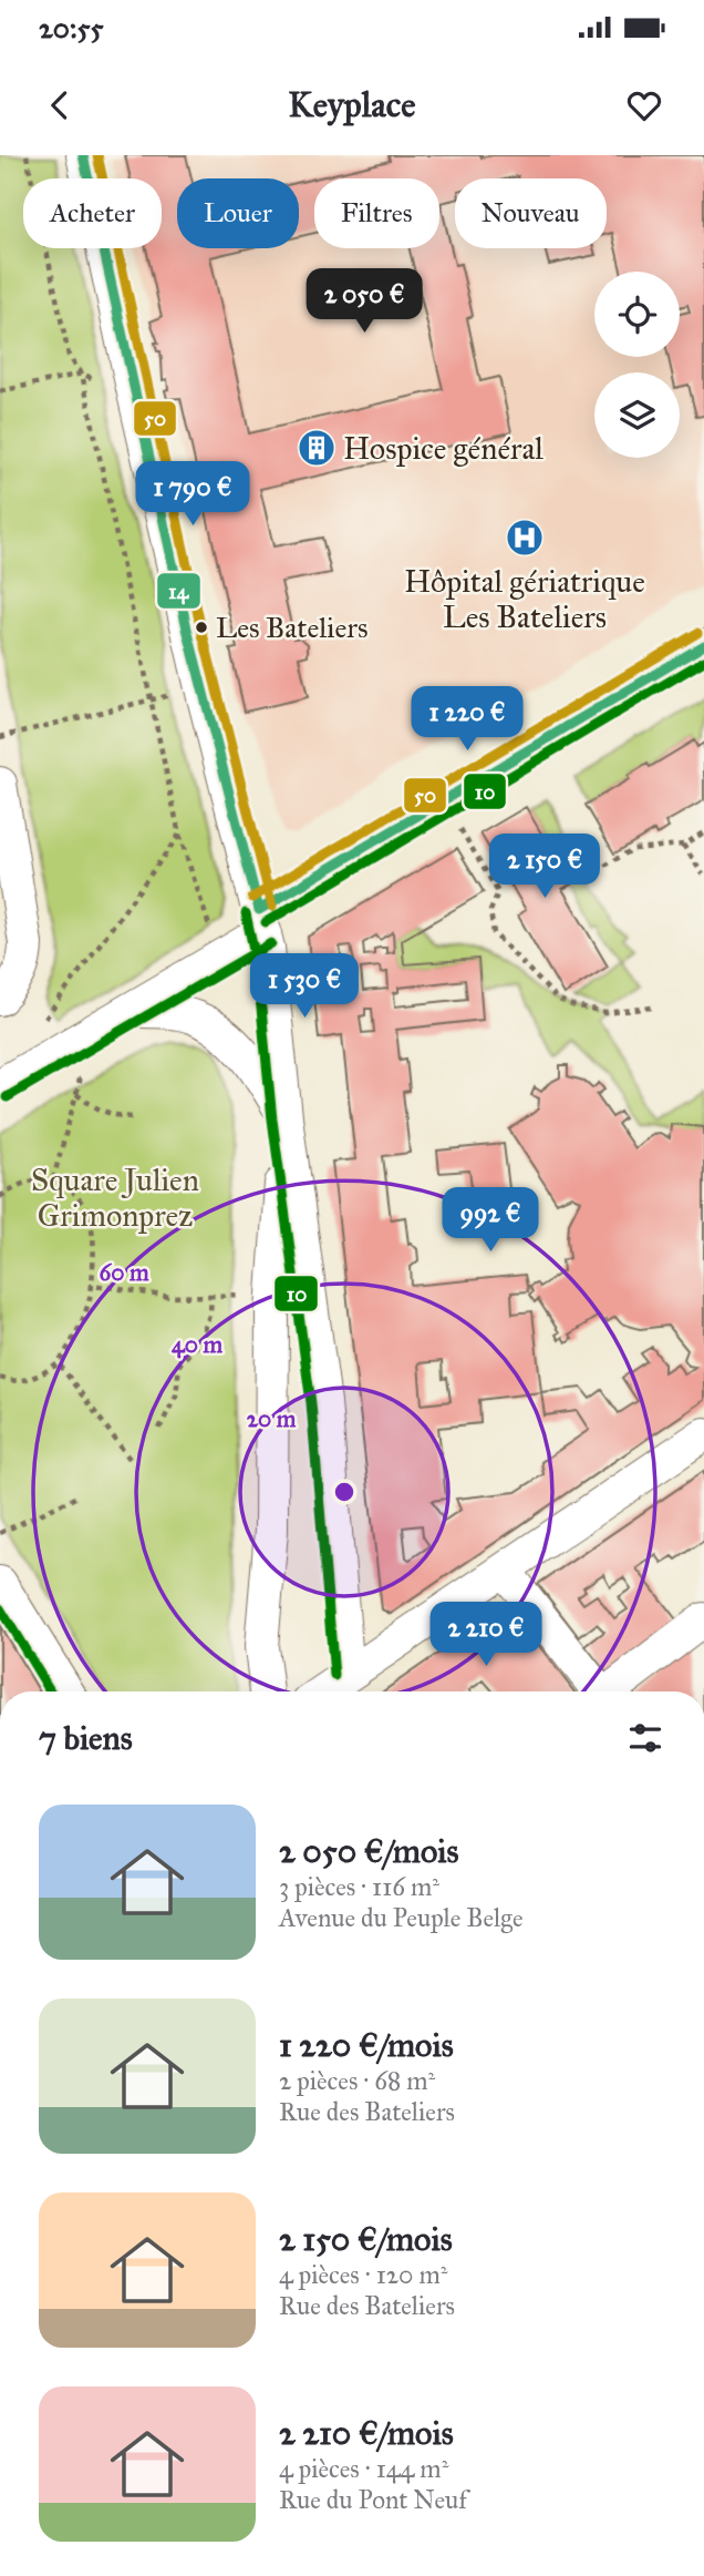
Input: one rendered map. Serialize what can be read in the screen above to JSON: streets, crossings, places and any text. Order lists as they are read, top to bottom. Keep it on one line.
{"parks":["Square Julien Grimonprez"],"places":{"building":["Hospice général"],"hospital":["Hôpital gériatrique Les Bateliers"],"other":["Les Bateliers"]},"lines":["transit line 14","transit line 50","transit line 10"],"page":{"status":"20:55","header":"Keyplace","chip":["Acheter","Louer","Filtres","Nouveau"],"price":["2 050 €","1 790 €","1 220 €","2 150 €","1 530 €","992 €","2 210 €"],"heading":"7 biens","list":[{"name":"2 050 €/mois","note":"3 pièces · 116 m² · Avenue du Peuple Belge"},{"name":"1 220 €/mois","note":"2 pièces · 68 m² · Rue des Bateliers"},{"name":"2 150 €/mois","note":"4 pièces · 120 m² · Rue des Bateliers"},{"name":"2 210 €/mois","note":"4 pièces · 144 m² · Rue du Pont Neuf"}]},"rings":["60 m","40 m","20 m"]}
